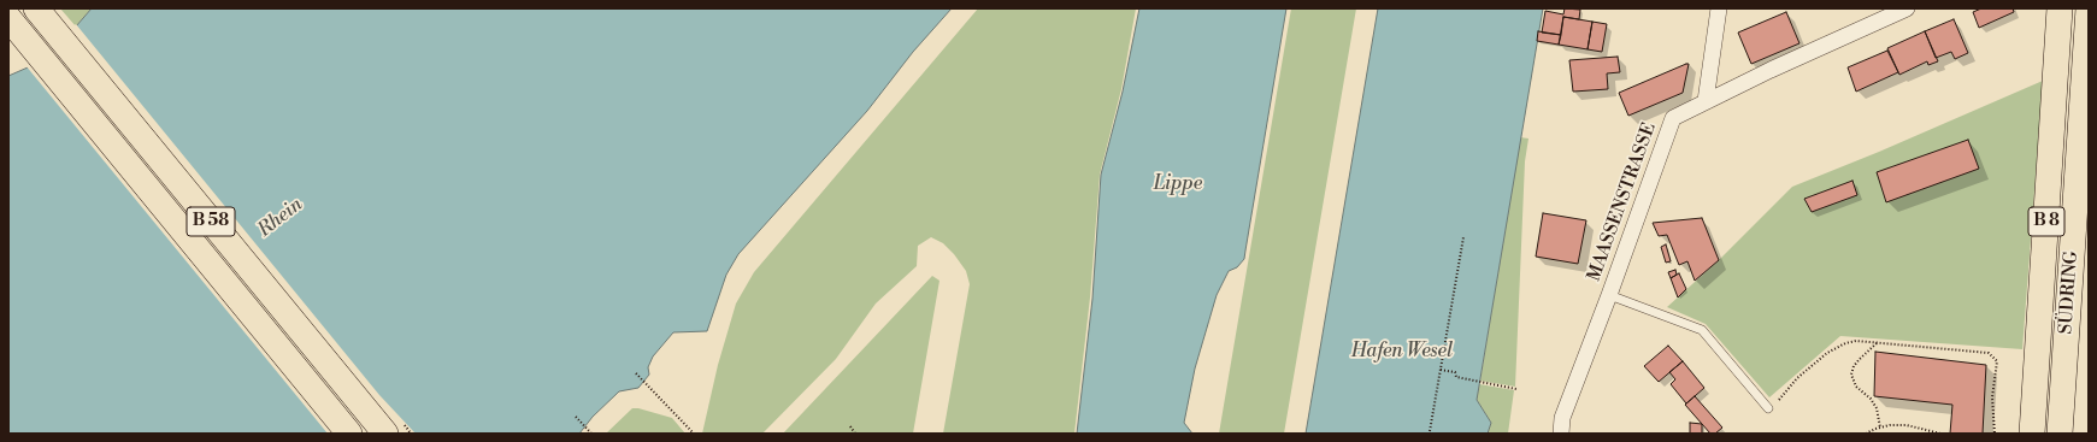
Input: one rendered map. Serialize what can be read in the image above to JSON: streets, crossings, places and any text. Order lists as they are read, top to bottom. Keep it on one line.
{"streets":{"main road":["B 58","B 8","SÜDRING"],"street":["MAASSENSTRASSE"]},"water":["Lippe","Rhein","Hafen Wesel"]}
